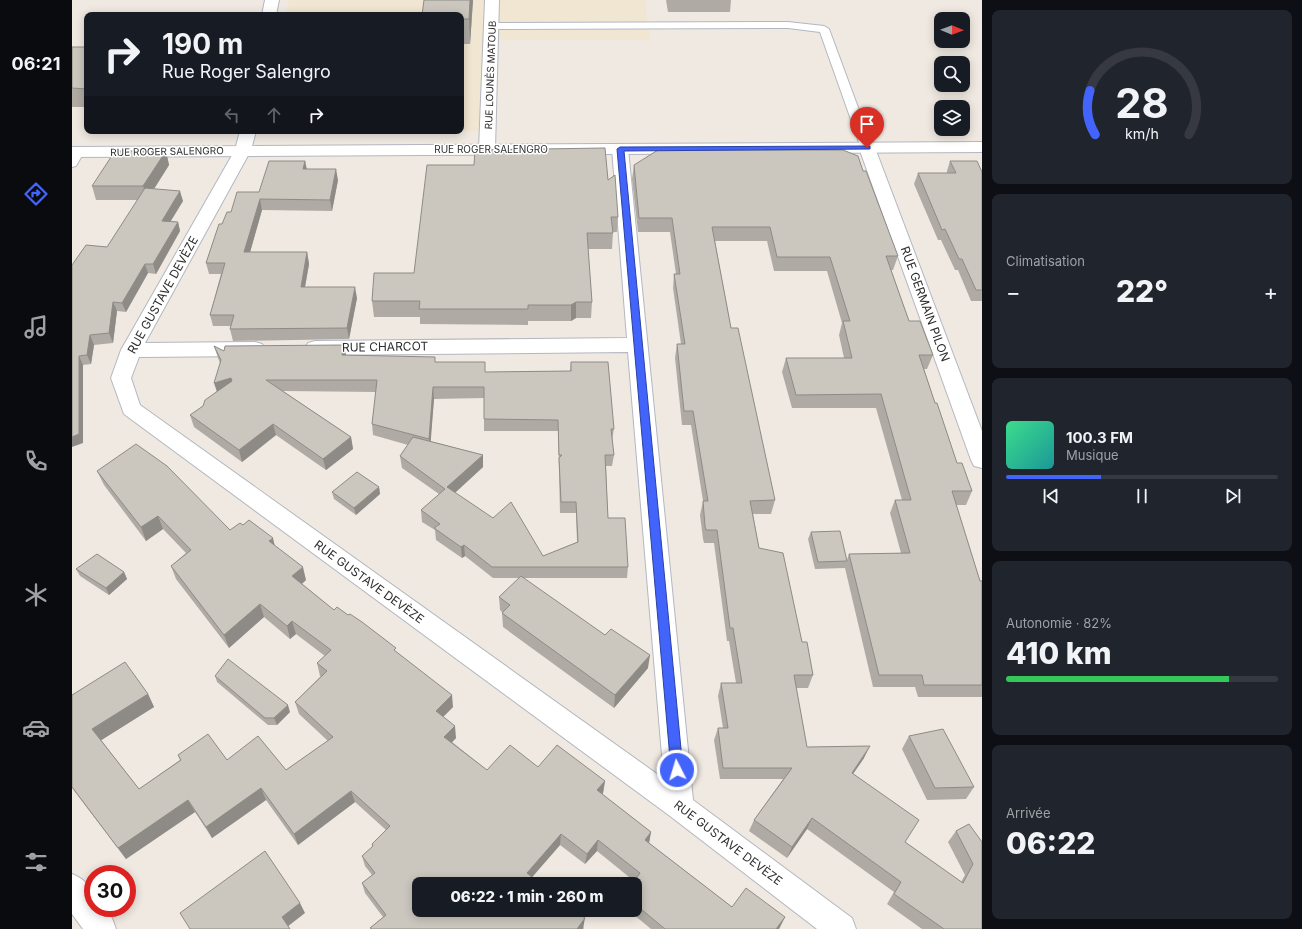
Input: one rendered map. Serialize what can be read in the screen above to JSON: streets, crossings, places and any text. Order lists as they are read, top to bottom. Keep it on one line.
{"streets":{"street":["RUE LOUNÈS MATOUB","RUE ROGER SALENGRO","RUE GUSTAVE DEVÈZE","RUE GERMAIN PILON","RUE CHARCOT"]},"crossings":[["RUE LOUNÈS MATOUB","RUE ROGER SALENGRO"],["RUE ROGER SALENGRO","RUE GUSTAVE DEVÈZE"],["RUE ROGER SALENGRO","RUE GERMAIN PILON"]],"north":"right","page":{"tabs":"06:21","turn":["190 m","Rue Roger Salengro"],"tile":["Climatisation",["Autonomie · 82%","410 km"],["Arrivée","06:22"]],"heat":["−","22°","+"],"song":["100.3 FM","Musique"],"limit":"30","trip":"06:22 · 1 min · 260 m","gauge":["28","km/h"]}}
